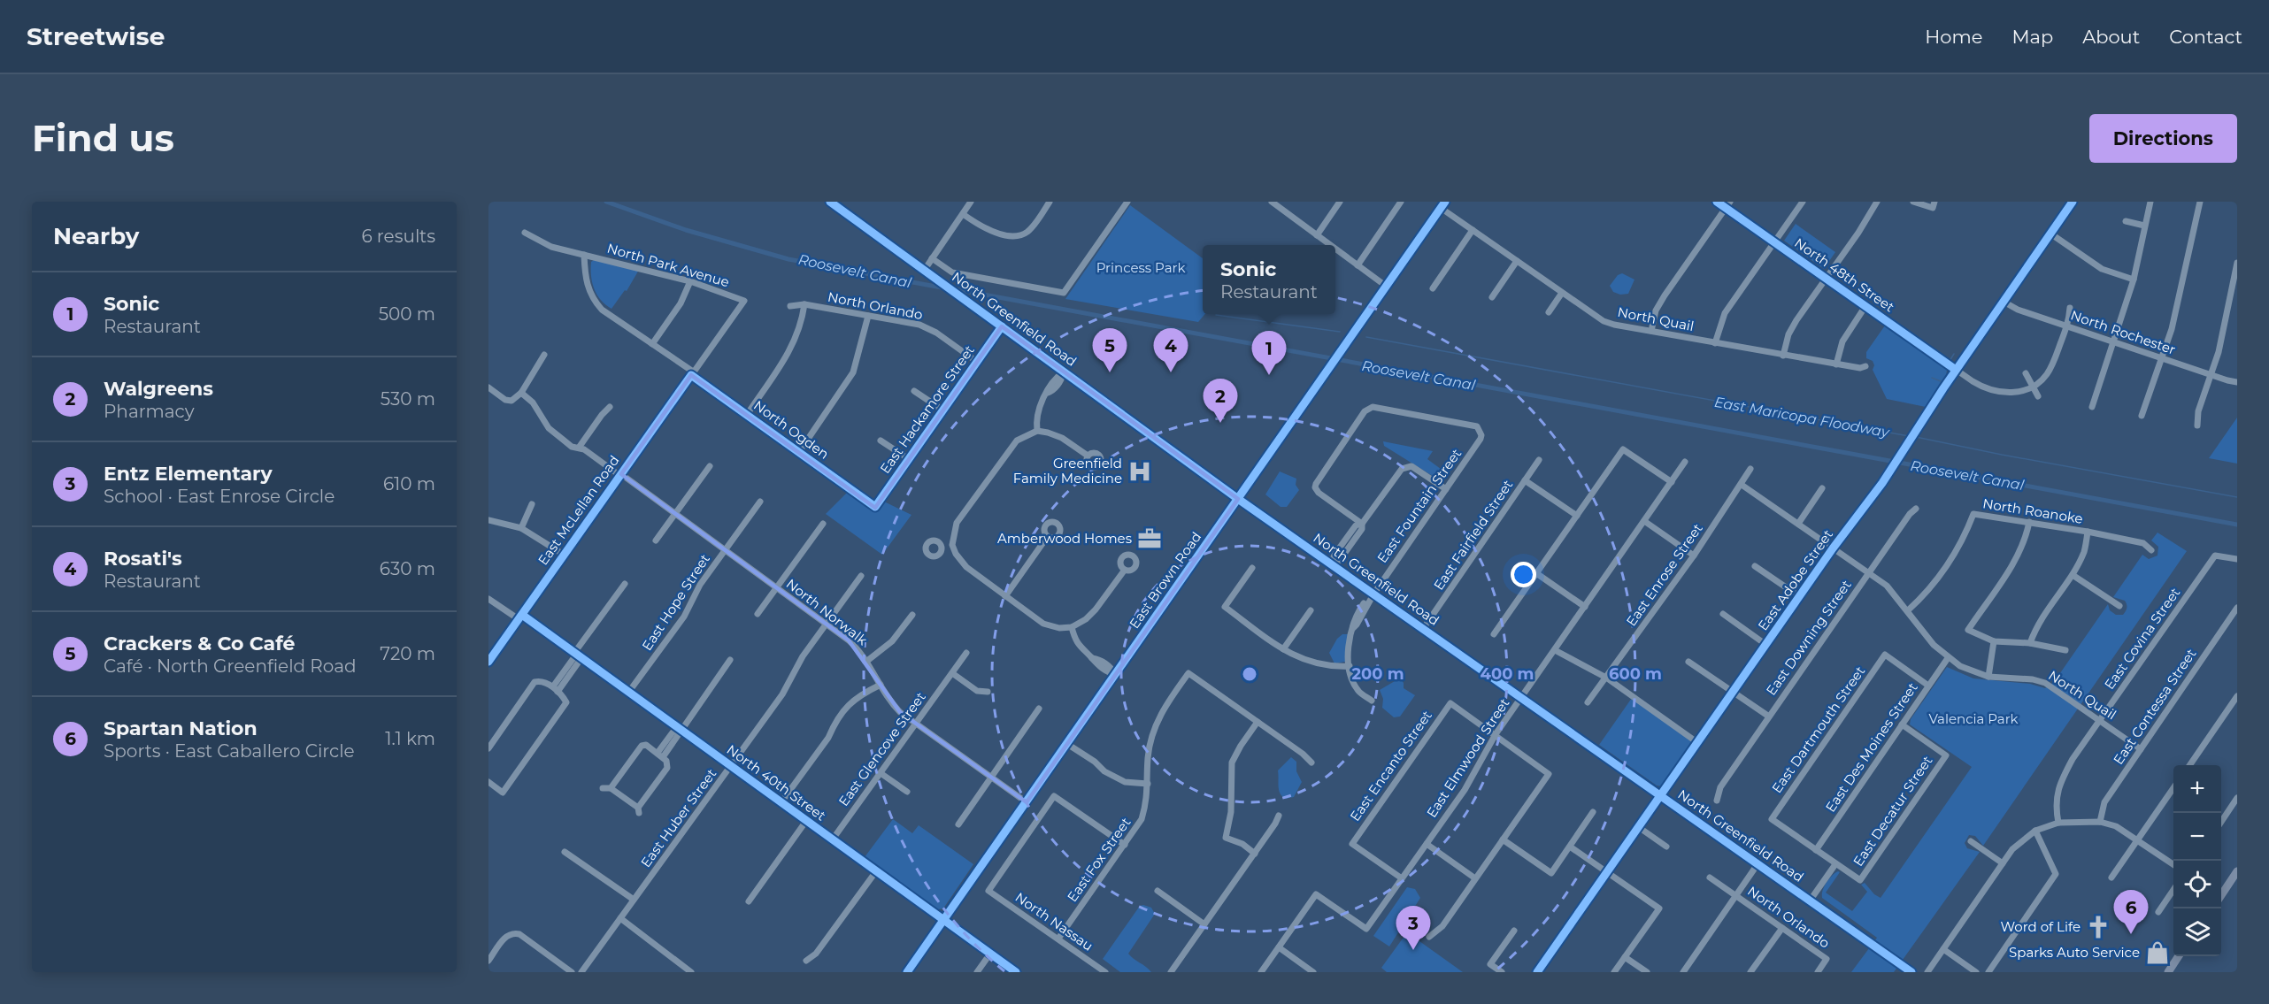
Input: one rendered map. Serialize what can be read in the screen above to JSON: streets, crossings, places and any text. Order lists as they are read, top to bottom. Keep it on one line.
{"streets":{"main road":["North Greenfield Road","East Brown Road"],"street":["North Park Avenue","North 48th Street","North Orlando","North Quail","North Rochester","East Hackamore Street","North Ogden","East Fountain Street","East McLellan Road","North Roanoke","East Fairfield Street","East Enrose Street","East Adobe Street","East Hope Street","North Norwalk","East Downing Street","East Covina Street","East Contessa Street","East Dartmouth Street","East Des Moines Street","East Glencove Street","East Elmwood Street","East Encanto Street","North 40th Street","East Decatur Street","East Huber Street","East Fox Street","North Nassau"]},"crossings":[["North Park Avenue","East McLellan Road"],["North 48th Street","East Adobe Street"],["North Orlando","East Hackamore Street"],["North Greenfield Road","East Hackamore Street"],["North Greenfield Road","East Fountain Street"],["North Greenfield Road","East Fairfield Street"],["North Greenfield Road","East Brown Road"],["North Greenfield Road","East Adobe Street"],["North Greenfield Road","East Elmwood Street"],["North Quail","North Roanoke"],["North Quail","East Enrose Street"],["North Quail","East Brown Road"],["North Quail","East Adobe Street"],["North Quail","East Downing Street"],["North Quail","East Covina Street"],["North Quail","East Contessa Street"],["North Quail","East Des Moines Street"],["North Rochester","East Adobe Street"],["East Hackamore Street","North Ogden"],["North Ogden","East McLellan Road"],["East McLellan Road","North Norwalk"],["East McLellan Road","North 40th Street"],["East Brown Road","North Norwalk"],["East Brown Road","North 40th Street"],["East Hope Street","North Norwalk"],["East Hope Street","North 40th Street"],["North Norwalk","East Glencove Street"],["North Norwalk","East Huber Street"],["East Dartmouth Street","East Des Moines Street"],["East Des Moines Street","East Decatur Street"],["East Glencove Street","North 40th Street"],["East Elmwood Street","East Encanto Street"],["North 40th Street","East Huber Street"],["East Fox Street","North Nassau"]],"water":["Roosevelt Canal","East Maricopa Floodway"],"parks":["Princess Park","Valencia Park"],"places":{"hospital":["Greenfield Family Medicine"],"office":["Amberwood Homes"],"church":["Word of Life"],"shop":["Sparks Auto Service"]},"page":{"header":"Streetwise","nav":["Home","Map","About","Contact"],"buttons":"Directions","title":"Find us","heading":["Nearby","6 results"],"popup":["Sonic","Restaurant"],"list":[{"mark":"1","name":"Sonic","note":"Restaurant","value":"500 m"},{"mark":"2","name":"Walgreens","note":"Pharmacy","value":"530 m"},{"mark":"3","name":"Entz Elementary","note":"School · East Enrose Circle","value":"610 m"},{"mark":"4","name":"Rosati's","note":"Restaurant","value":"630 m"},{"mark":"5","name":"Crackers & Co Café","note":"Café · North Greenfield Road","value":"720 m"},{"mark":"6","name":"Spartan Nation","note":"Sports · East Caballero Circle","value":"1.1 km"}],"pins":["4","5","1","2","6","3"],"map_buttons":["+","−"]},"rings":["200 m","400 m","600 m"]}
